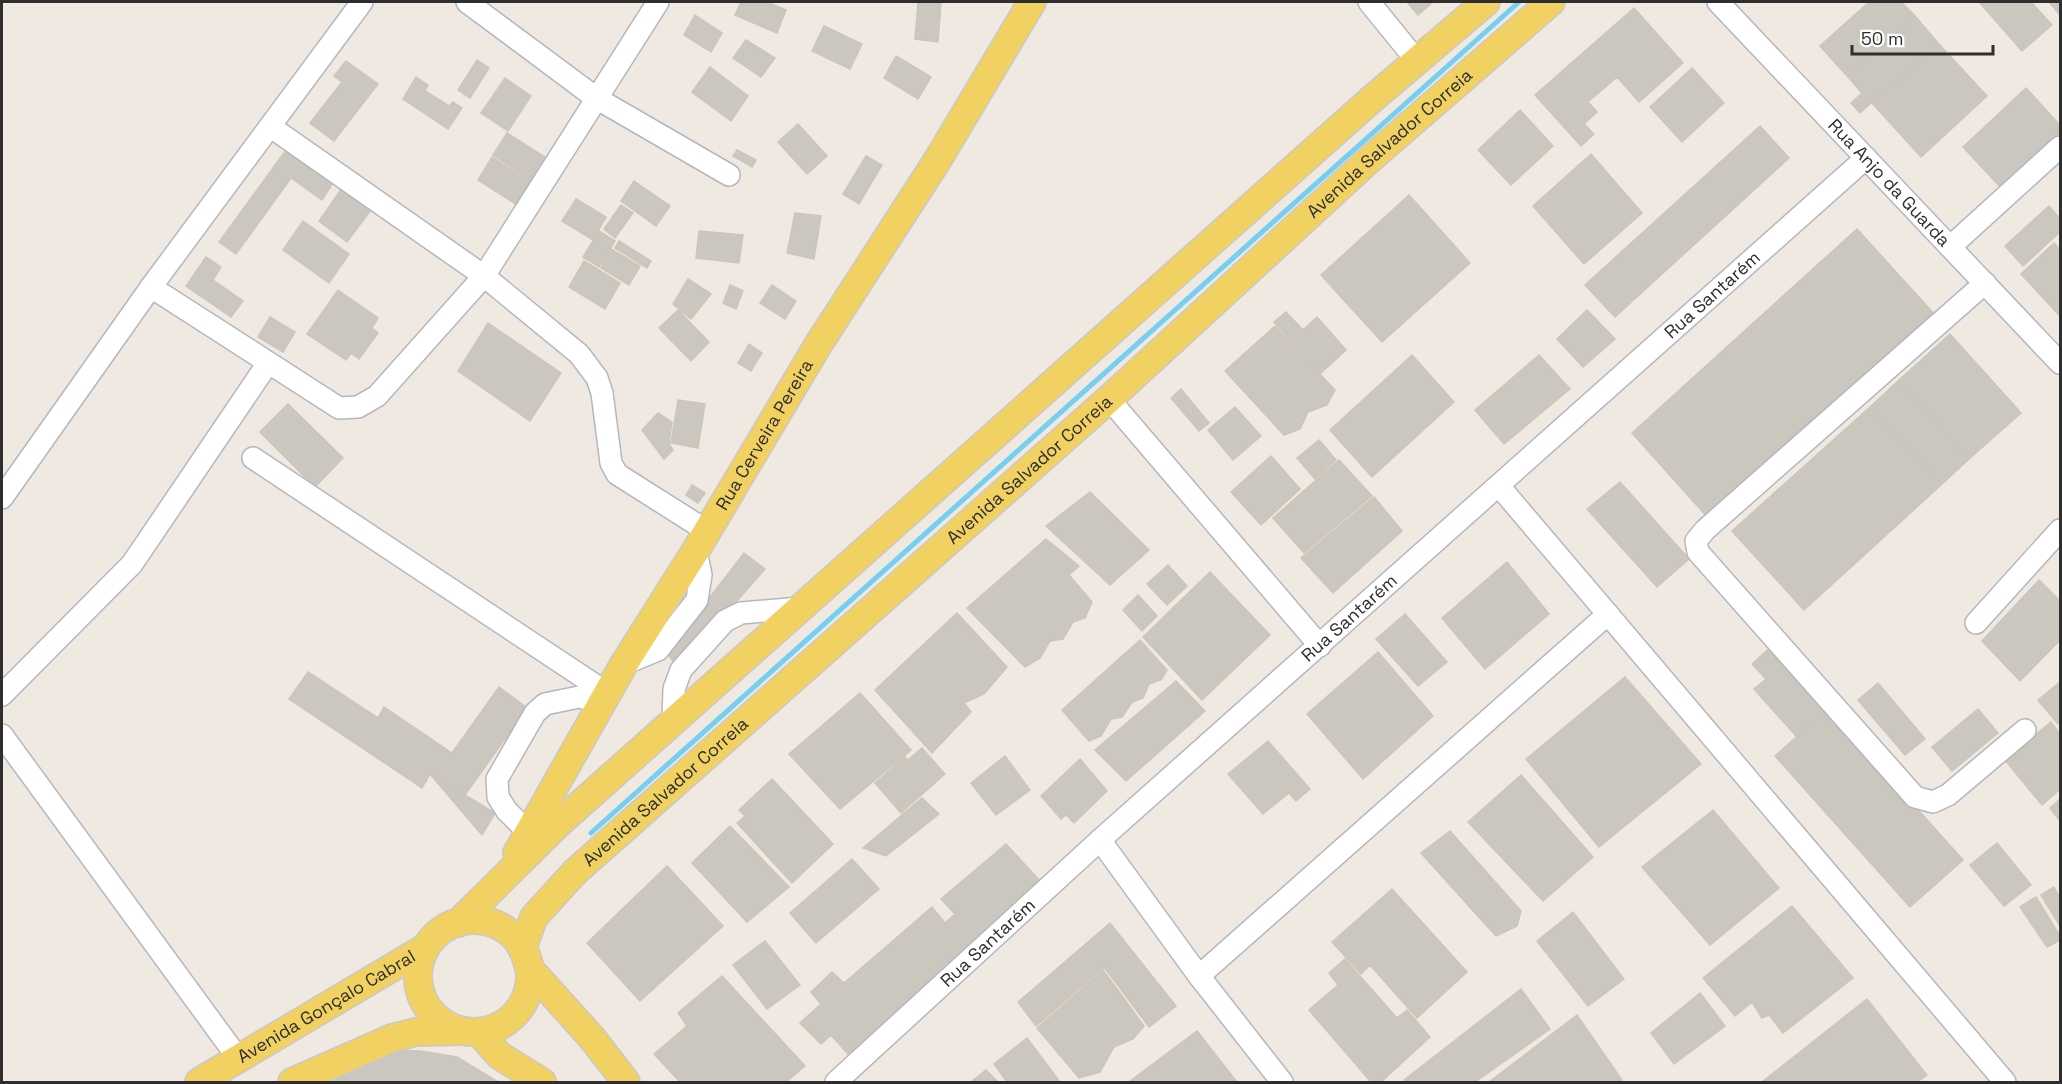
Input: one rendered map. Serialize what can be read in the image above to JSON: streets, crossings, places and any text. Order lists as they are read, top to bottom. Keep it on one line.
{"streets":{"main road":["Avenida Salvador Correia","Rua Cerveira Pereira","Avenida Gonçalo Cabral"],"street":["Rua Anjo da Guarda","Rua Santarém"]},"crossings":[["Avenida Salvador Correia","Avenida Gonçalo Cabral"],["Rua Anjo da Guarda","Rua Santarém"]],"scale_bar":"50 m"}
